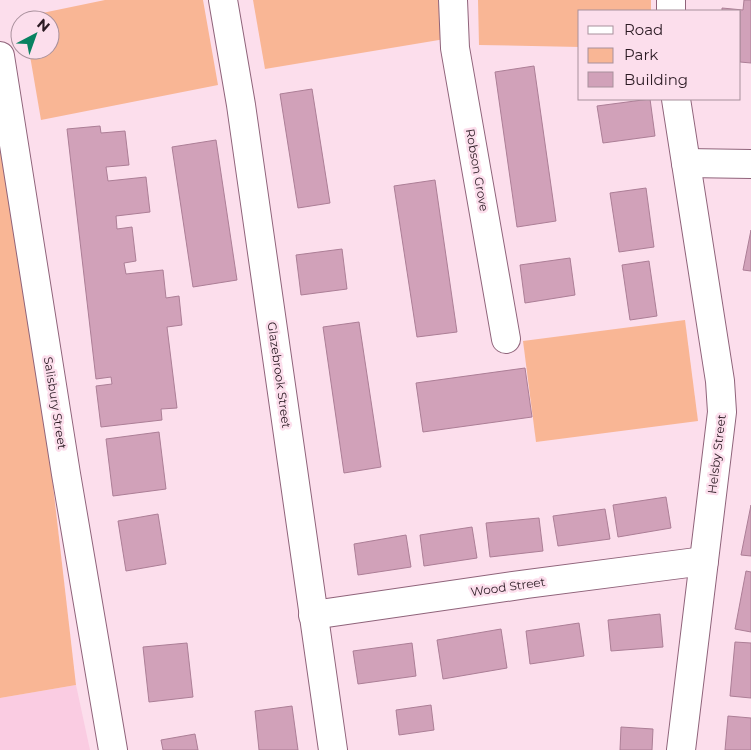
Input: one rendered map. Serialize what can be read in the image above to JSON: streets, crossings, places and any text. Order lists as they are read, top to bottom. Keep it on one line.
{"streets":{"street":["Robson Grove","Glazebrook Street","Salisbury Street","Helsby Street","Wood Street"]},"crossings":[["Glazebrook Street","Wood Street"],["Helsby Street","Wood Street"]],"legend":["Road","Park","Building"],"north":"top right"}
